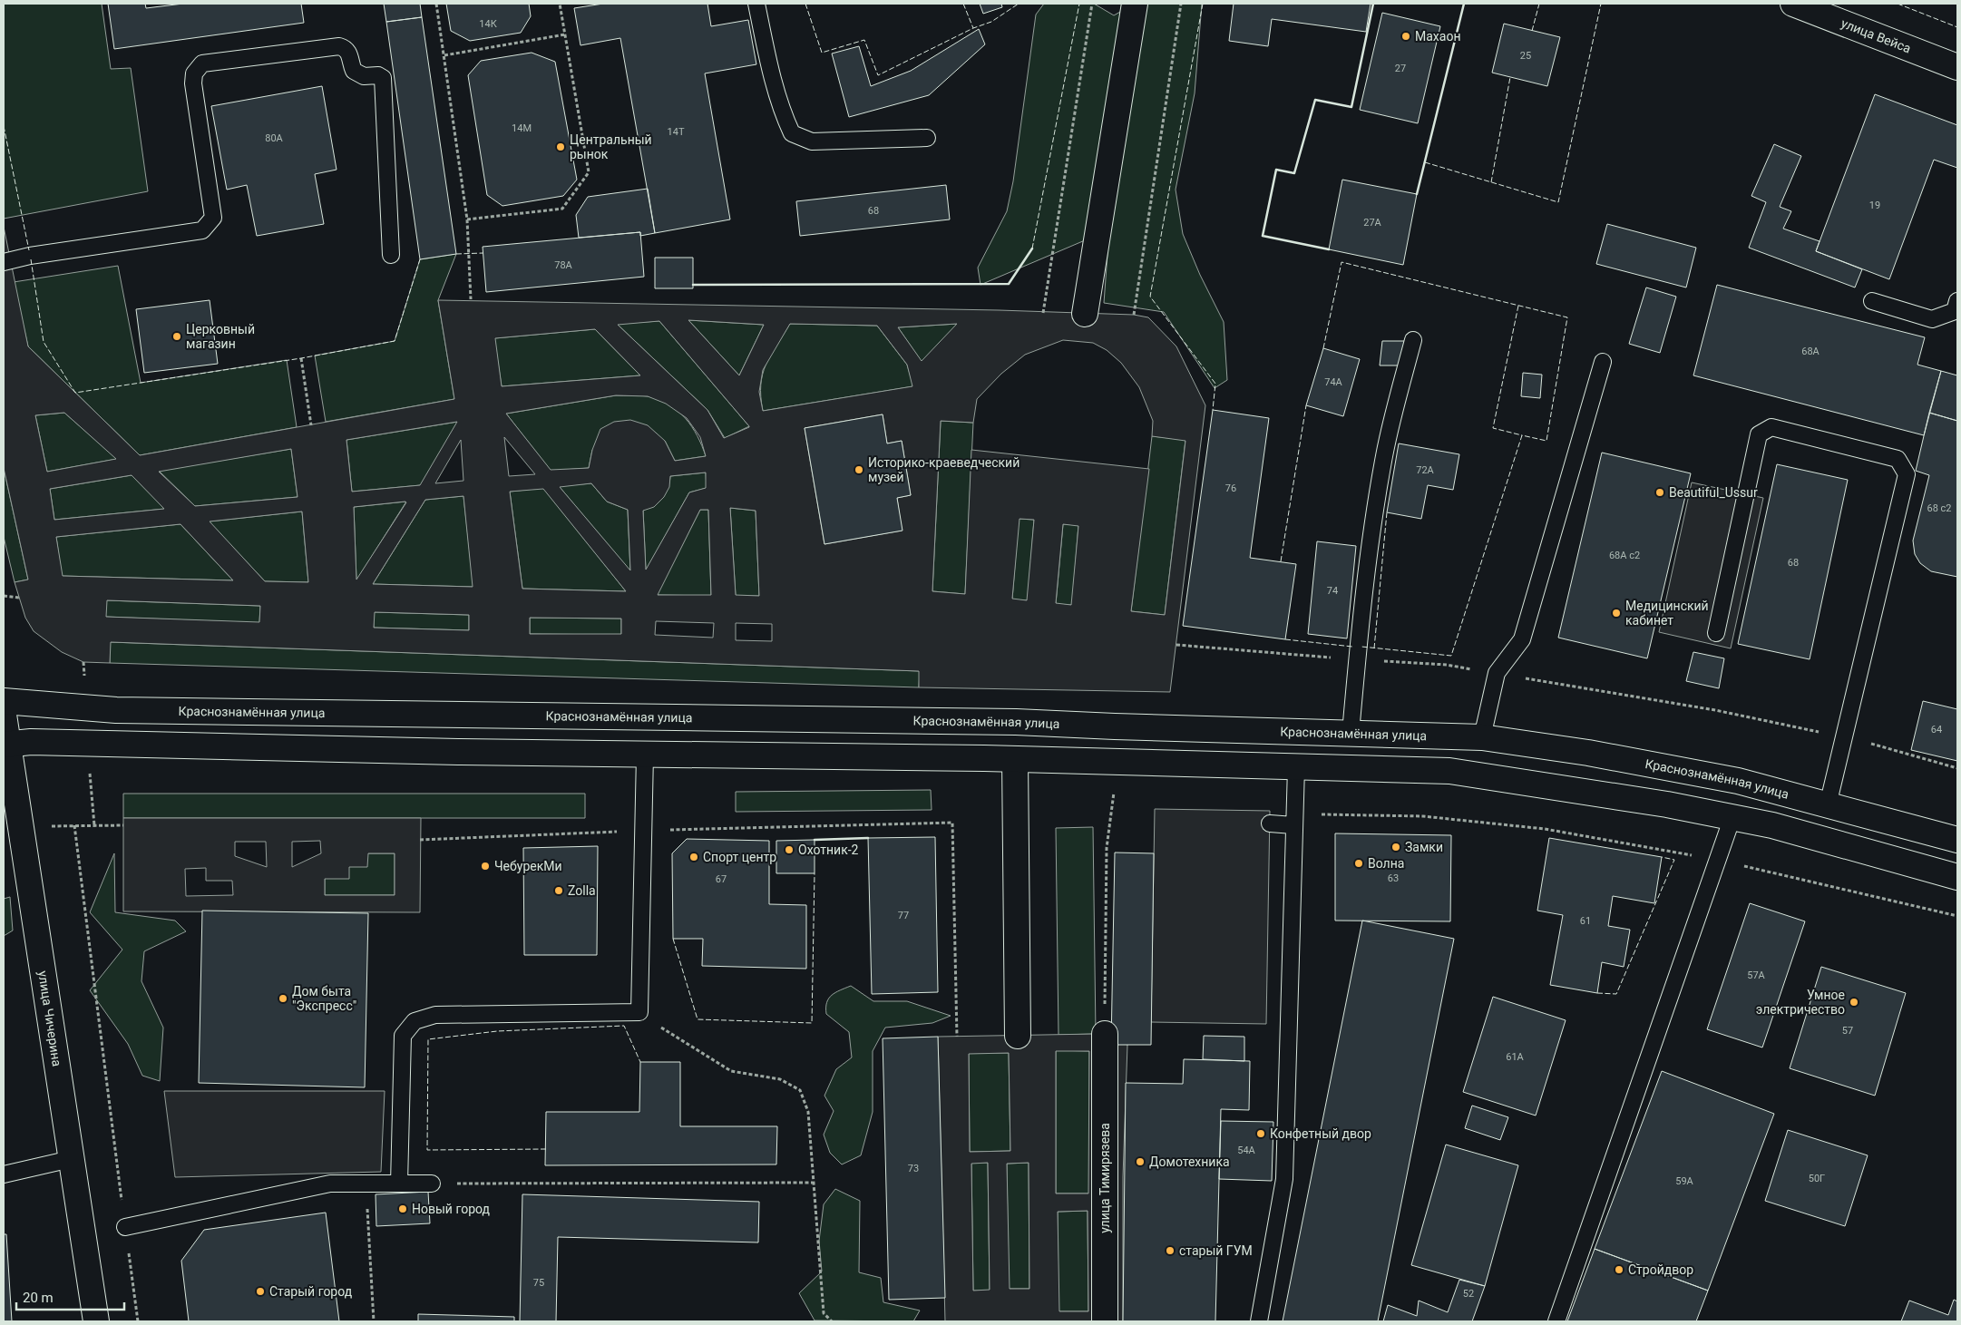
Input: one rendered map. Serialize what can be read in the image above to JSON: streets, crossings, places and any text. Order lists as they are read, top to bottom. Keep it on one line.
{"streets":{"main road":["улица Вейса","Краснознамённая улица","улица Чичерина","улица Тимирязева"]},"places":["Махаон","Центральный рынок","Церковный магазин","Историко-краеведческий музей","Beautiful_Ussur","Медицинский кабинет","Замки","Охотник-2","Спорт центр","Волна","ЧебурекМи","Zolla","Дом быта \"Экспресс\"","Умное электричество","Конфетный двор","Домотехника","Новый город","старый ГУМ","Стройдвор","Старый город"],"house_numbers":["14К","25","27","14М","14Т","80А","19","68","27А","78А","68А","74А","72А","76","68 с2","68А с2","68","74","64","63","67","77","61","57А","57","61А","54А","73","50Г","59А","75","52"],"scale_bar":"20 m"}
